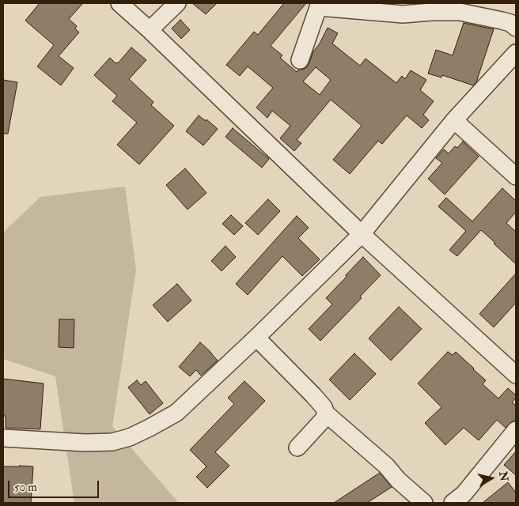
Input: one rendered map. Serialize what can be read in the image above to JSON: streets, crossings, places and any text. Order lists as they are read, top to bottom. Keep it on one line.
{"scale_bar":"50 m","north":"right"}
